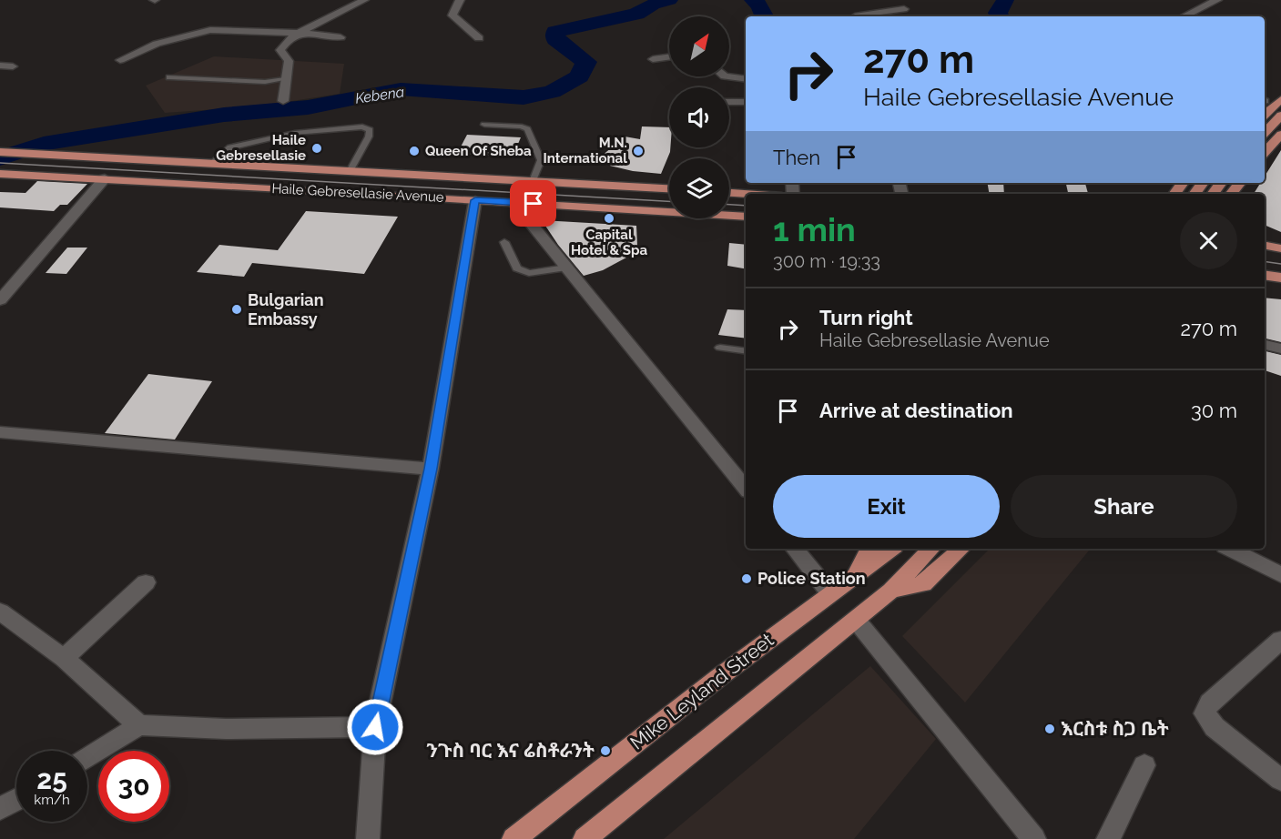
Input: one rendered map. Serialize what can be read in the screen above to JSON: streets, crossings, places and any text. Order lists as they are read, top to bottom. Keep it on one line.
{"streets":{"main road":["Haile Gebresellasie Avenue","Mike Leyland Street"]},"water":["Kebena"],"places":["Haile Gebresellasie","Queen Of Sheba","M.N. International","Capital Hotel & Spa","Bulgarian Embassy","Police Station","እርስቱ ስጋ ቤት","ንጉስ ባር እና ሬስቶራንት"],"north":"top right","page":{"turn":["270 m","Haile Gebresellasie Avenue"],"then":"Then","heading":["1 min","300 m · 19:33"],"list":[{"name":"Turn right","note":"Haile Gebresellasie Avenue","value":"270 m"},{"name":"Arrive at destination","value":"30 m"}],"buttons":["Exit","Share"],"speed":"25 km/h","limit":"30"}}
